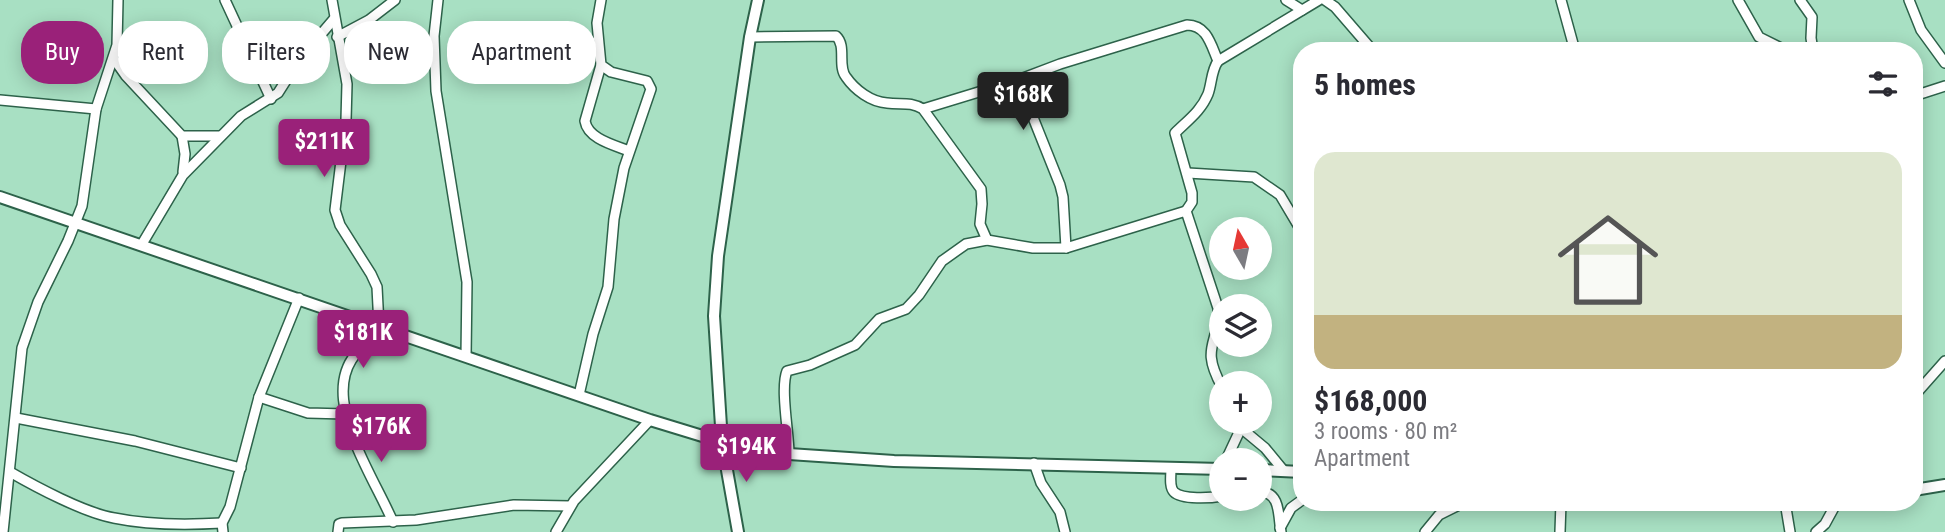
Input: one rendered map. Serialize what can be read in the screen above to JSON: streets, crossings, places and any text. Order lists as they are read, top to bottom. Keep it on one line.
{"north":"top","page":{"chip":["Buy","Rent","Filters","New","Apartment"],"heading":"5 homes","price":["$168K","$211K","$181K","$176K","$194K"],"list":[{"name":"$168,000","note":"3 rooms · 80 m² · Apartment"}],"map_buttons":["+","−"]}}
